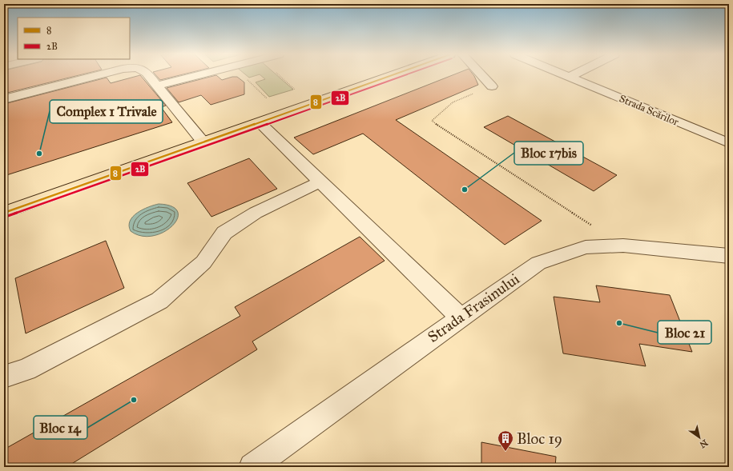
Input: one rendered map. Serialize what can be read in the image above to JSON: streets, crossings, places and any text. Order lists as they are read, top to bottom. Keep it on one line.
{"streets":{"street":["Strada Scărilor","Strada Frasinului"]},"places":{"other":["Complex 1 Trivale","Bloc 17bis","Bloc 21","Bloc 14"],"building":["Bloc 19"]},"lines":["transit line 8","transit line 2B"],"legend":["8","2B"],"north":"bottom right"}
